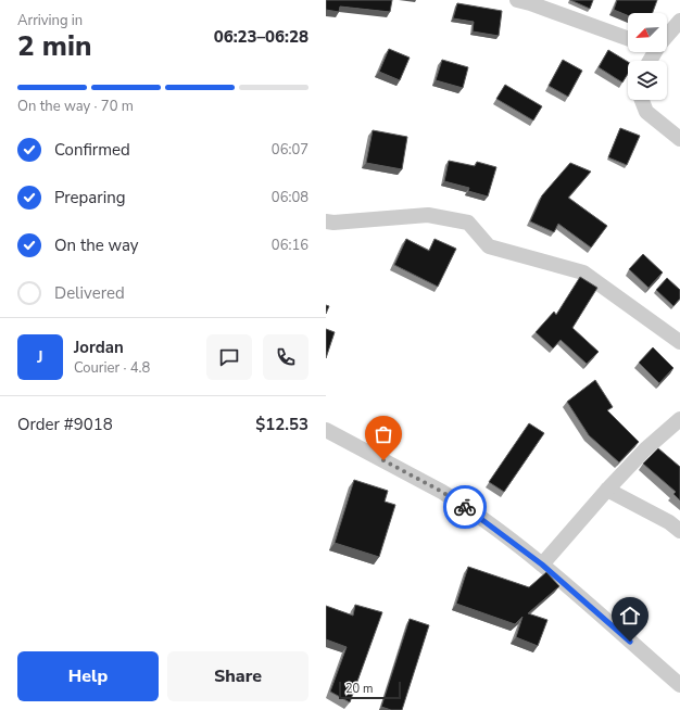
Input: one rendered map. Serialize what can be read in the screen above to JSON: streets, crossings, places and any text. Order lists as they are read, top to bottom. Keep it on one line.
{"scale_bar":"20 m","north":"bottom left","page":{"heading":["2 min","Arriving in","06:23–06:28"],"panel":["Jordan","Courier · 4.8","Order #9018","$12.53"],"bar":"On the way · 70 m","list":[["Confirmed","06:07"],["Preparing","06:08"],["On the way","06:16"],"Delivered"],"round":"J","buttons":["Help","Share"],"scale":"20 m"}}
